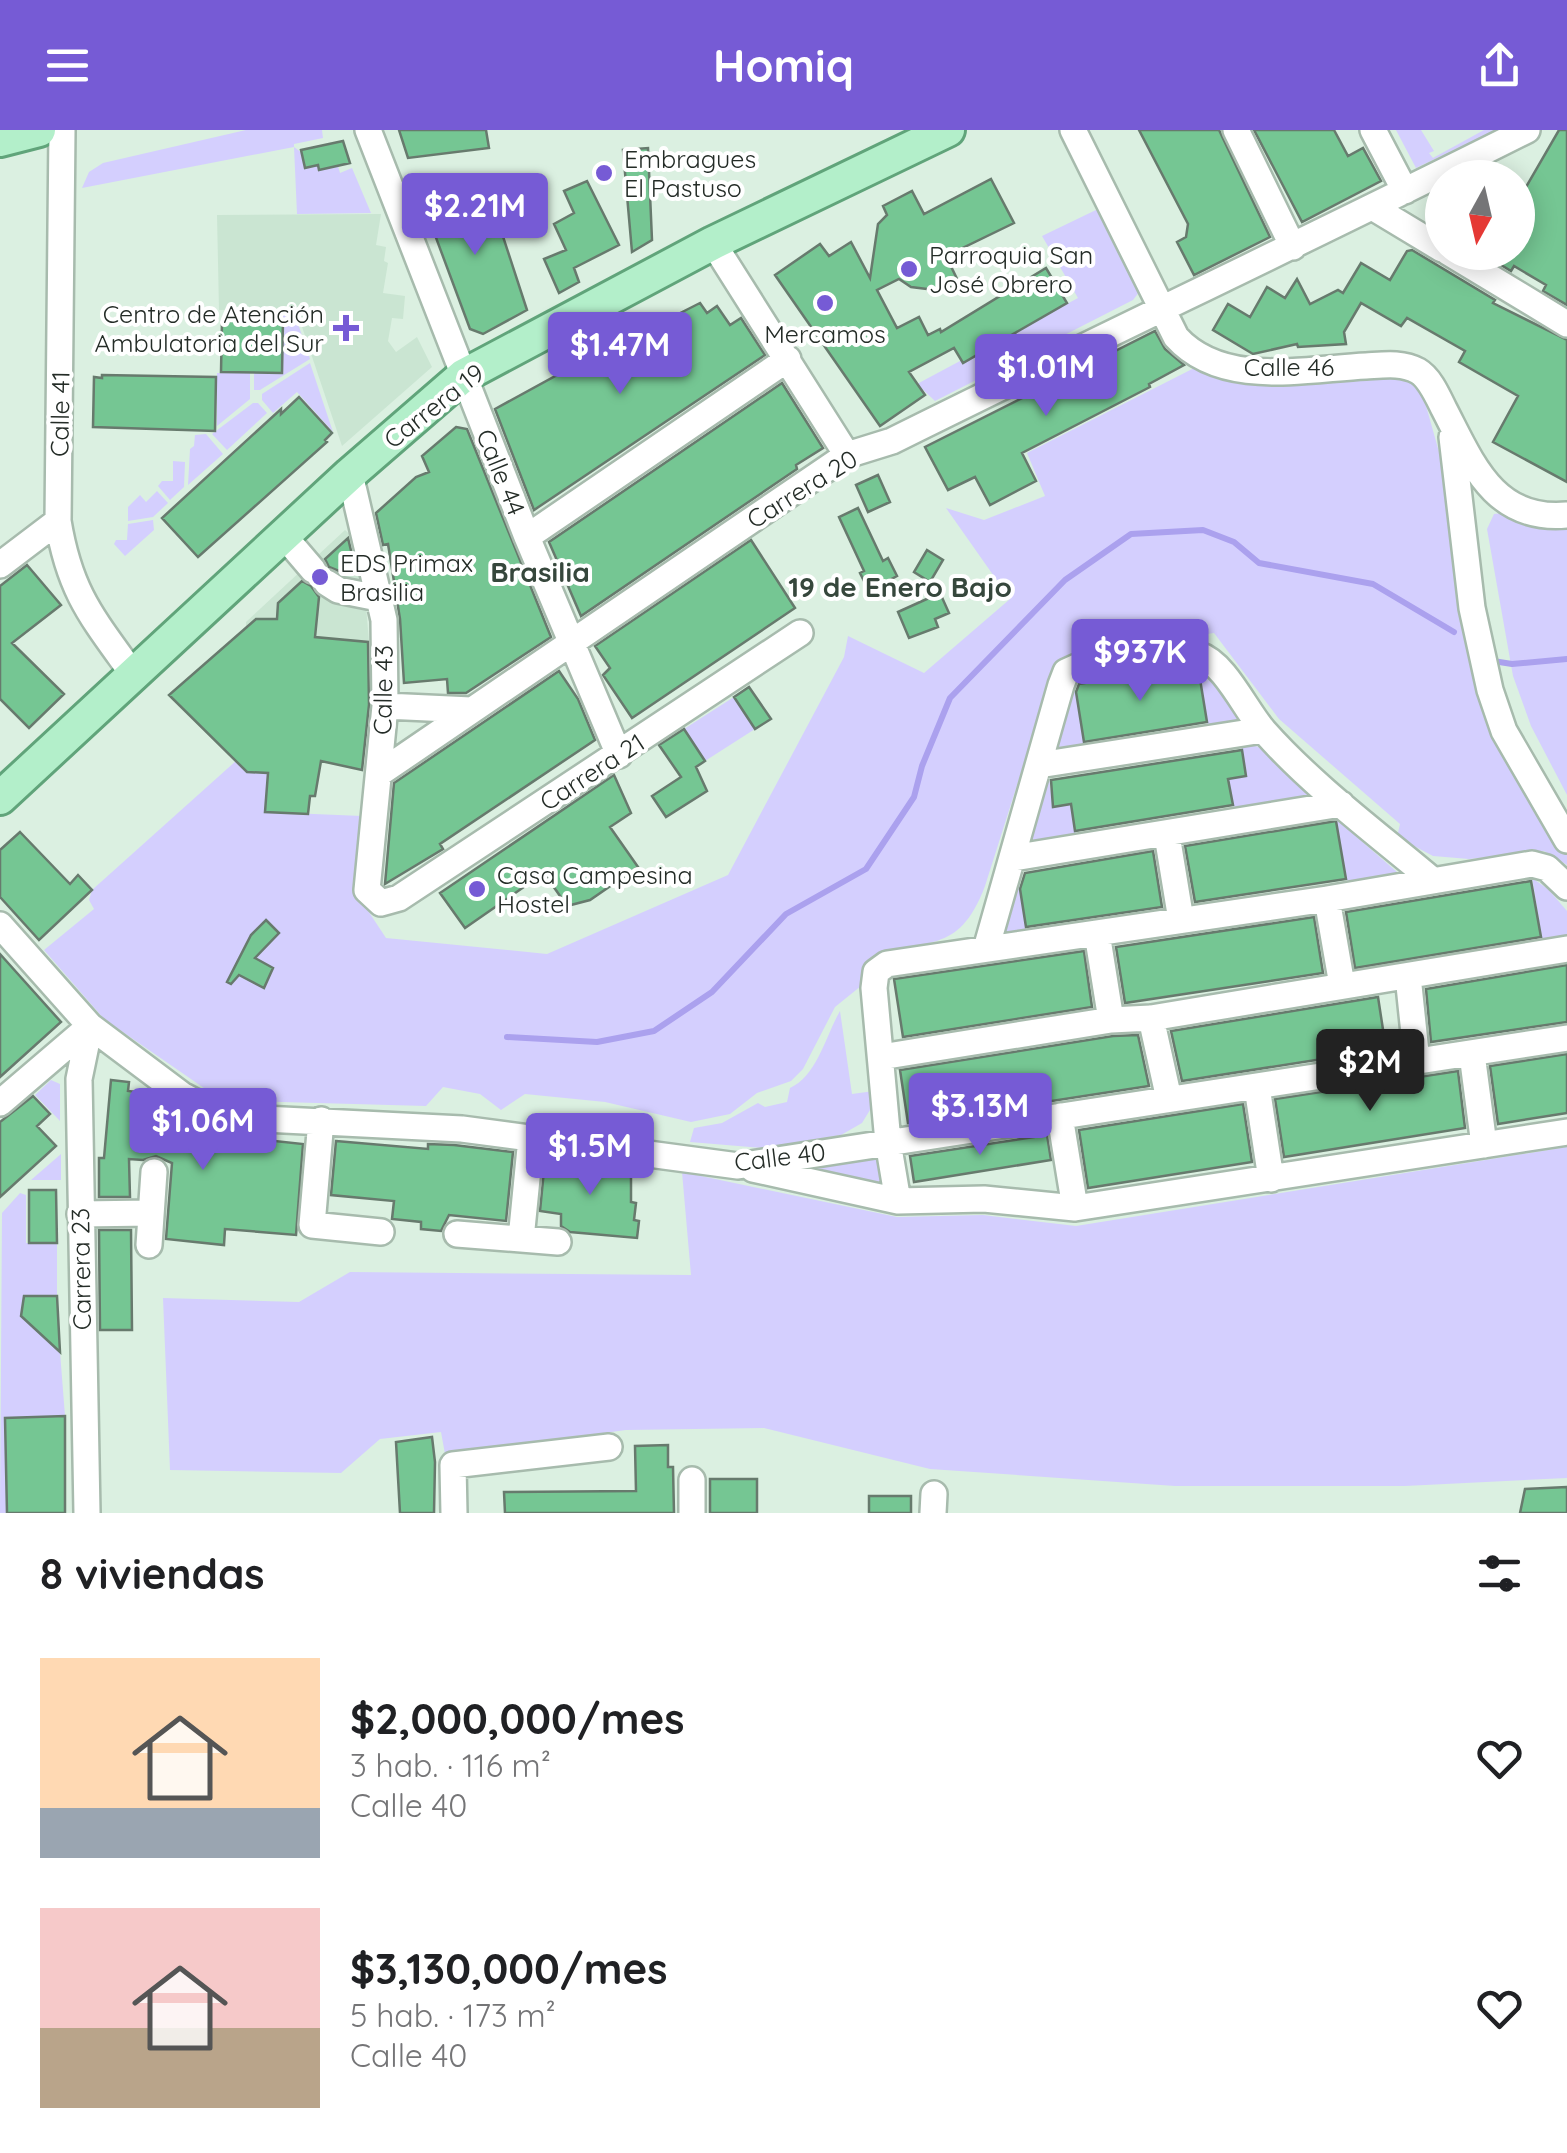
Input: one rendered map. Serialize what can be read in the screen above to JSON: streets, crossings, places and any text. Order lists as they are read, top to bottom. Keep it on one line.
{"streets":{"main road":["Carrera 19"],"street":["Calle 46","Calle 41","Calle 44","Carrera 20","Calle 43","Carrera 21","Calle 40","Carrera 23"]},"crossings":[["Calle 46","Carrera 20"],["Carrera 19","Calle 41"],["Carrera 19","Calle 44"],["Carrera 19","Calle 43"],["Calle 44","Carrera 20"],["Calle 44","Carrera 21"],["Carrera 20","Calle 43"],["Calle 43","Carrera 21"],["Calle 40","Carrera 23"]],"districts":["Brasilia","19 de Enero Bajo"],"places":{"other":["Embragues El Pastuso","Parroquia San José Obrero","Mercamos","EDS Primax Brasilia","Casa Campesina Hostel"],"health":["Centro de Atención Ambulatoria del Sur"]},"north":"bottom","page":{"header":"Homiq","price":["$2.21M","$1.47M","$1.01M","$937K","$2M","$3.13M","$1.06M","$1.5M"],"heading":"8 viviendas","list":[{"name":"$2,000,000/mes","note":"3 hab. · 116 m² · Calle 40"},{"name":"$3,130,000/mes","note":"5 hab. · 173 m² · Calle 40"}]}}
